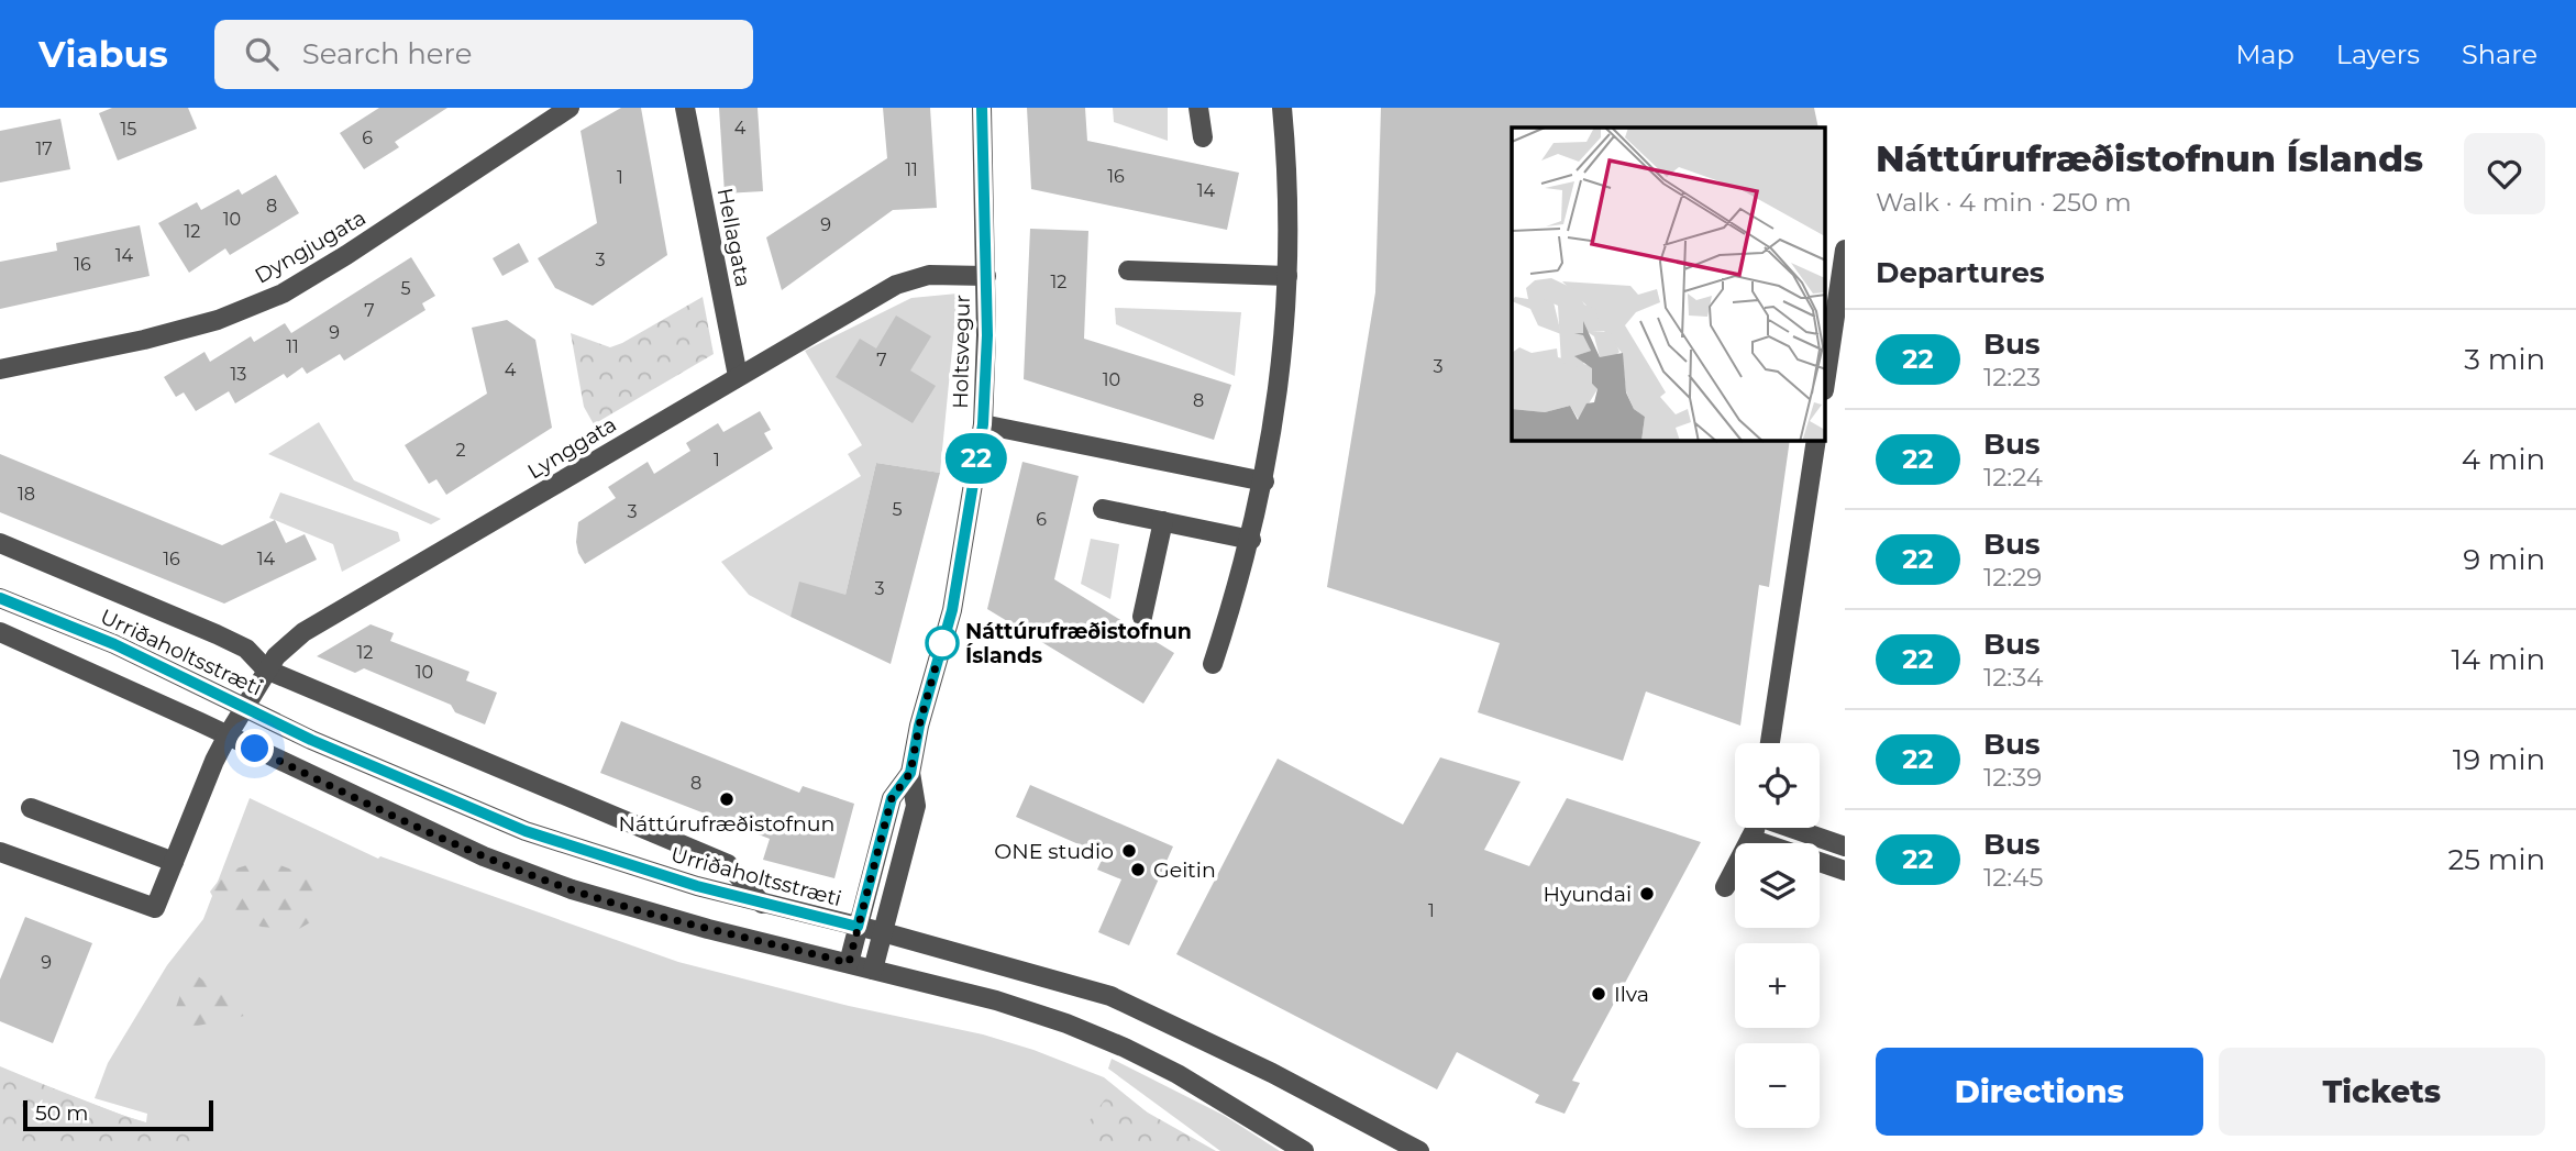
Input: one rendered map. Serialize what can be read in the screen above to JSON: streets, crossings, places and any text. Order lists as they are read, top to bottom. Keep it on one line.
{"streets":{"street":["Hellagata","Dyngjugata","Holtsvegur","Lynggata","Urriðaholtsstræti"]},"crossings":[["Hellagata","Lynggata"],["Holtsvegur","Lynggata"],["Holtsvegur","Urriðaholtsstræti"],["Lynggata","Urriðaholtsstræti"]],"places":["Náttúrufræðistofnun Íslands","Náttúrufræðistofnun","ONE studio","Geitin","Hyundai","Ilva"],"lines":["bus line 22"],"house_numbers":["4","15","6","17","11","16","1","14","8","10","9","12","14","3","16","12","5","7","9","11","7","3","4","13","10","8","2","1","18","5","3","6","16","14","3","12","10","8","1","9"],"scale_bar":"50 m","page":{"header":"Viabus","search":"Search here","nav":["Map","Layers","Share"],"on_map":"22","heading":[["Náttúrufræðistofnun Íslands","Walk · 4 min · 250 m"],"Departures"],"list":[{"mark":"22","name":"Bus","note":"12:23","value":"3 min"},{"mark":"22","name":"Bus","note":"12:24","value":"4 min"},{"mark":"22","name":"Bus","note":"12:29","value":"9 min"},{"mark":"22","name":"Bus","note":"12:34","value":"14 min"},{"mark":"22","name":"Bus","note":"12:39","value":"19 min"},{"mark":"22","name":"Bus","note":"12:45","value":"25 min"}],"map_buttons":["+","−"],"buttons":["Directions","Tickets"],"scale":"50 m"}}
